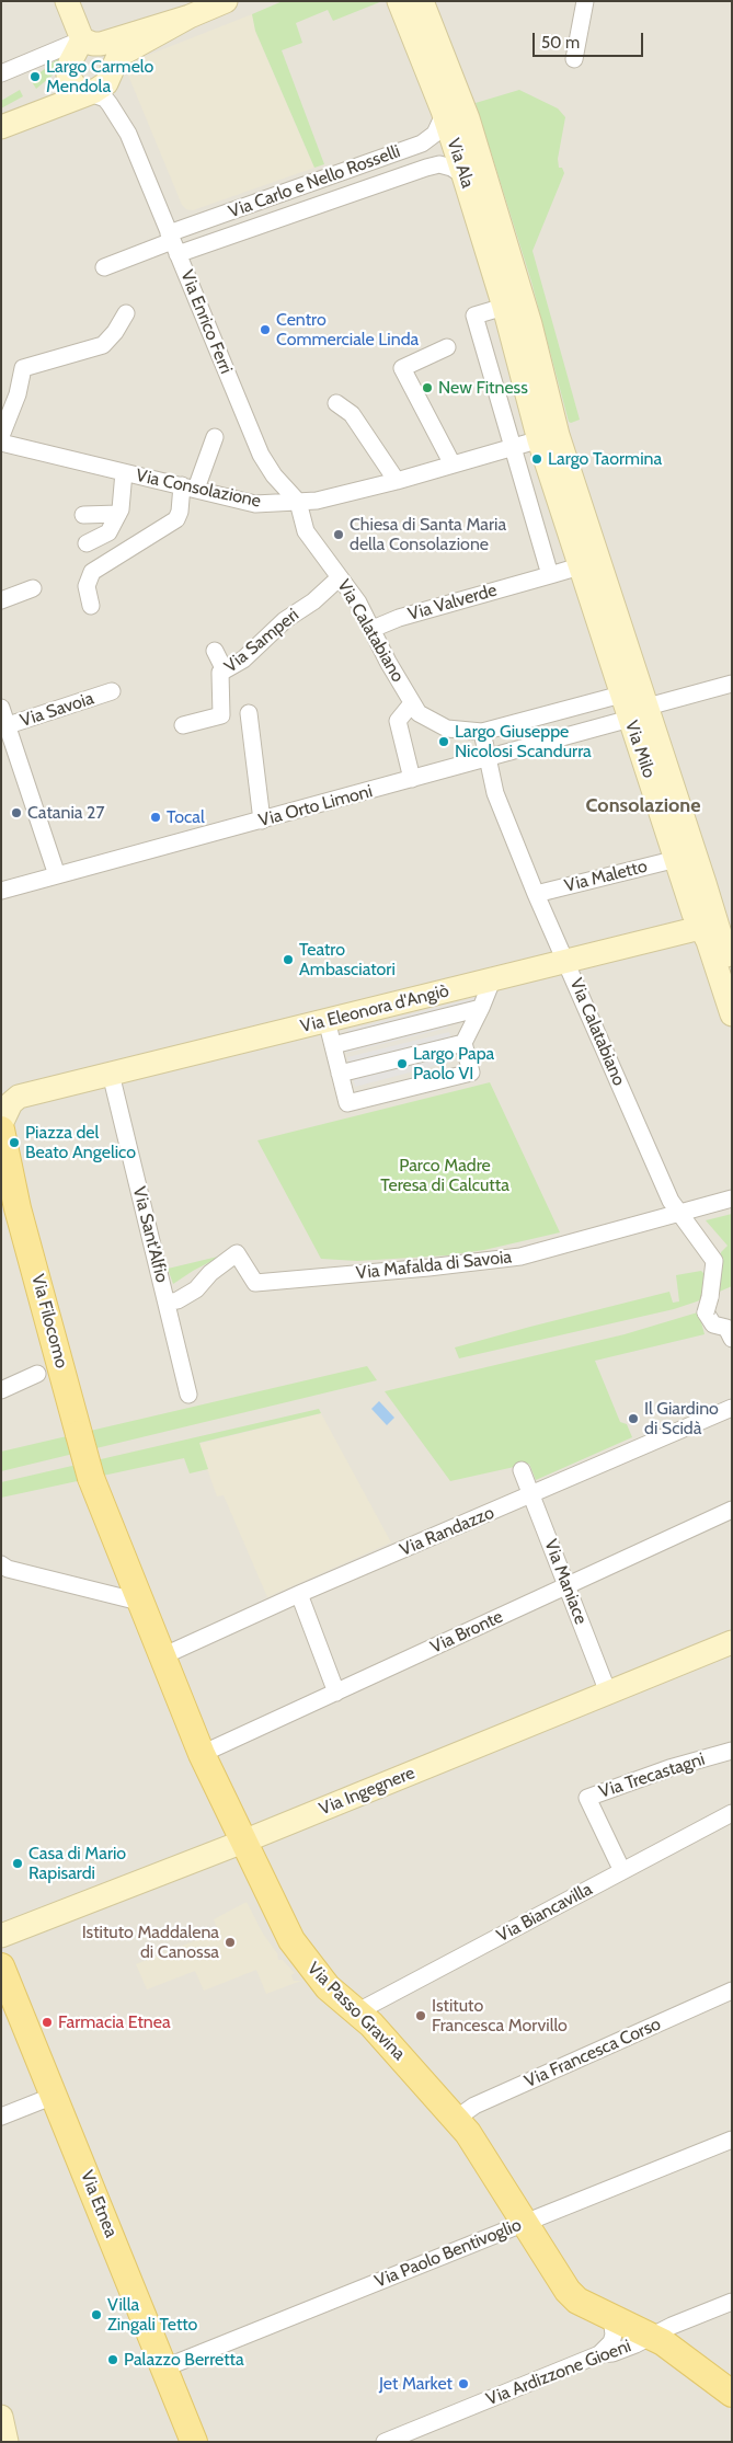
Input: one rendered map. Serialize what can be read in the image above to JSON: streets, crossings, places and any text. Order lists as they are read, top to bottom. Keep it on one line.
{"streets":{"main road":["Via Ala","Via Milo","Via Eleonora d'Angiò","Via Filocomo","Via Ingegnere","Via Passo Gravina","Via Etnea"],"street":["Via Carlo e Nello Rosselli","Via Enrico Ferri","Via Consolazione","Via Valverde","Via Calatabiano","Via Samperi","Via Savoia","Via Orto Limoni","Via Maletto","Via Sant'Alfio","Via Mafalda di Savoia","Via Randazzo","Via Maniace","Via Bronte","Via Trecastagni","Via Biancavilla","Via Francesca Corso","Via Paolo Bentivoglio","Via Ardizzone Gioeni"]},"crossings":[["Via Ala","Via Carlo e Nello Rosselli"],["Via Carlo e Nello Rosselli","Via Enrico Ferri"],["Via Enrico Ferri","Via Consolazione"],["Via Enrico Ferri","Via Calatabiano"],["Via Consolazione","Via Calatabiano"],["Via Valverde","Via Calatabiano"],["Via Valverde","Via Milo"],["Via Calatabiano","Via Samperi"],["Via Calatabiano","Via Milo"],["Via Calatabiano","Via Orto Limoni"],["Via Calatabiano","Via Maletto"],["Via Calatabiano","Via Eleonora d'Angiò"],["Via Calatabiano","Via Mafalda di Savoia"],["Via Milo","Via Orto Limoni"],["Via Milo","Via Maletto"],["Via Milo","Via Eleonora d'Angiò"],["Via Eleonora d'Angiò","Via Sant'Alfio"],["Via Sant'Alfio","Via Mafalda di Savoia"],["Via Filocomo","Via Passo Gravina"],["Via Randazzo","Via Maniace"],["Via Randazzo","Via Passo Gravina"],["Via Maniace","Via Bronte"],["Via Maniace","Via Ingegnere"],["Via Bronte","Via Passo Gravina"],["Via Trecastagni","Via Biancavilla"],["Via Ingegnere","Via Passo Gravina"],["Via Biancavilla","Via Passo Gravina"],["Via Passo Gravina","Via Francesca Corso"],["Via Passo Gravina","Via Paolo Bentivoglio"],["Via Passo Gravina","Via Ardizzone Gioeni"],["Via Etnea","Via Paolo Bentivoglio"]],"districts":["Consolazione"],"parks":["Parco Madre Teresa di Calcutta"],"places":["Largo Carmelo Mendola","Centro Commerciale Linda","New Fitness","Largo Taormina","Chiesa di Santa Maria della Consolazione","Largo Giuseppe Nicolosi Scandurra","Catania 27","Tocal","Teatro Ambasciatori","Largo Papa Paolo VI","Piazza del Beato Angelico","Il Giardino di Scidà","Casa di Mario Rapisardi","Istituto Maddalena di Canossa","Istituto Francesca Morvillo","Farmacia Etnea","Villa Zingali Tetto","Palazzo Berretta","Jet Market"],"scale_bar":"50 m"}
